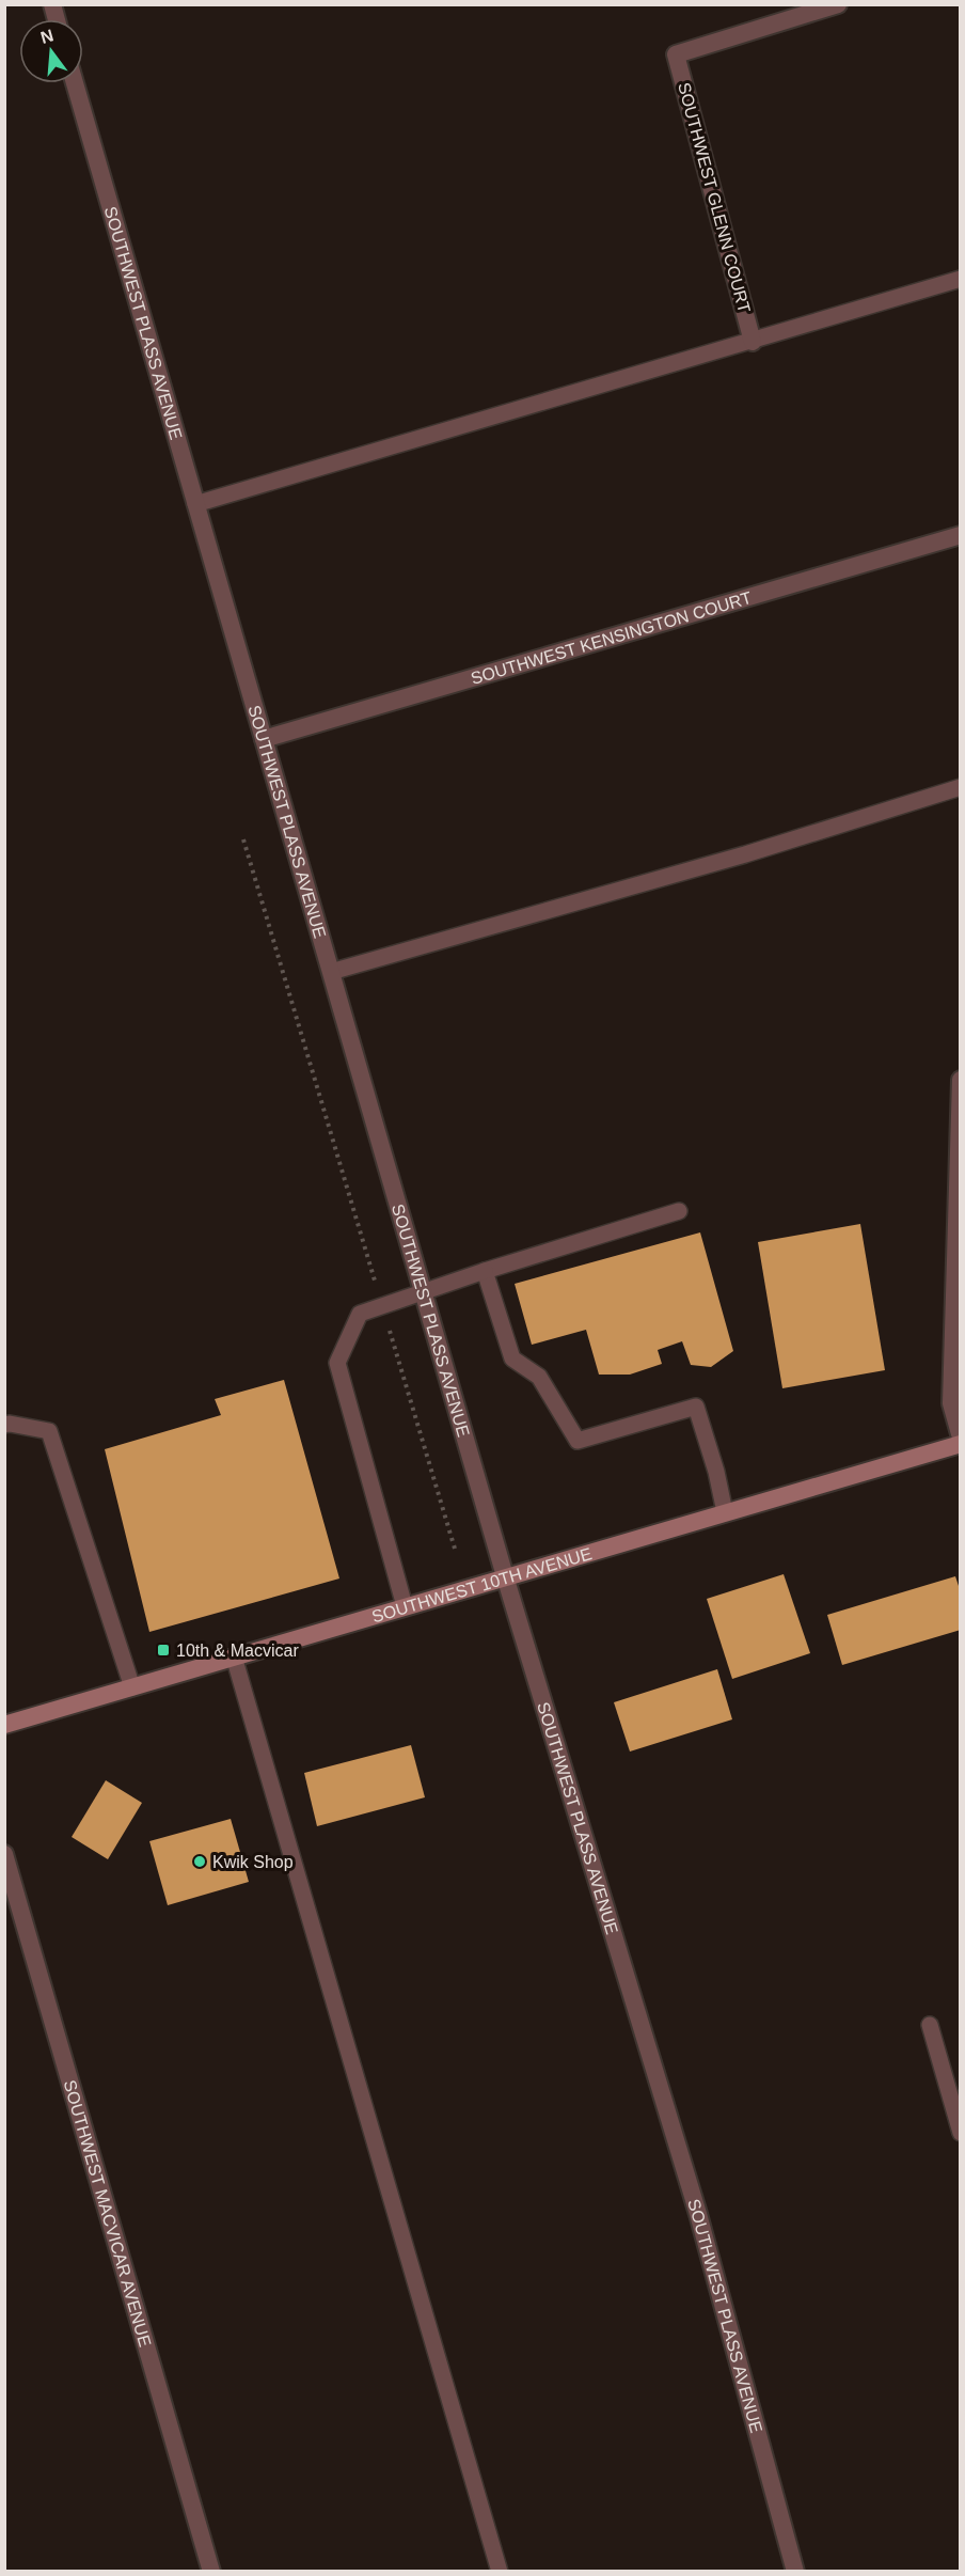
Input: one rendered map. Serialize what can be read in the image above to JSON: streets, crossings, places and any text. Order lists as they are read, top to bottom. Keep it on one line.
{"streets":{"main road":["SOUTHWEST 10TH AVENUE"],"street":["SOUTHWEST GLENN COURT","SOUTHWEST PLASS AVENUE","SOUTHWEST KENSINGTON COURT","SOUTHWEST MACVICAR AVENUE"]},"crossings":[["SOUTHWEST PLASS AVENUE","SOUTHWEST KENSINGTON COURT"],["SOUTHWEST PLASS AVENUE","SOUTHWEST 10TH AVENUE"]],"places":{"transit":["10th & Macvicar"],"other":["Kwik Shop"]},"north":"top"}
